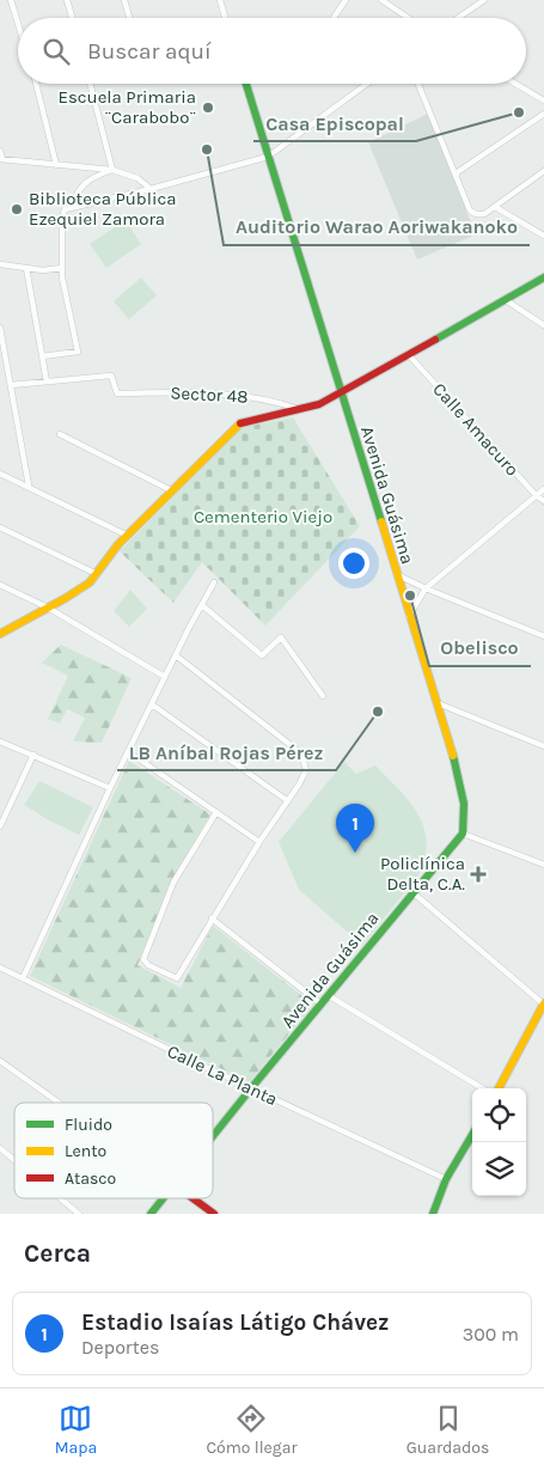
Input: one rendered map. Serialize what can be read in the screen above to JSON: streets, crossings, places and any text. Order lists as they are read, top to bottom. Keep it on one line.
{"streets":{"main road":["Avenida Guásima"],"street":["Sector 48","Calle Amacuro","Calle La Planta"]},"crossings":[["Avenida Guásima","Calle La Planta"]],"parks":["Cementerio Viejo"],"places":{"other":["Escuela Primaria ¨Carabobo¨","Casa Episcopal","Auditorio Warao Aoriwakanoko","Biblioteca Pública Ezequiel Zamora","Obelisco","LB Aníbal Rojas Pérez"],"health":["Policlínica Delta, C.A."]},"legend":["Fluido","Lento","Atasco"],"page":{"search":"Buscar aquí","pins":"1","heading":"Cerca","list":[{"mark":"1","name":"Estadio Isaías Látigo Chávez","note":"Deportes","value":"300 m"}],"nav":["Mapa","Cómo llegar","Guardados"]}}
